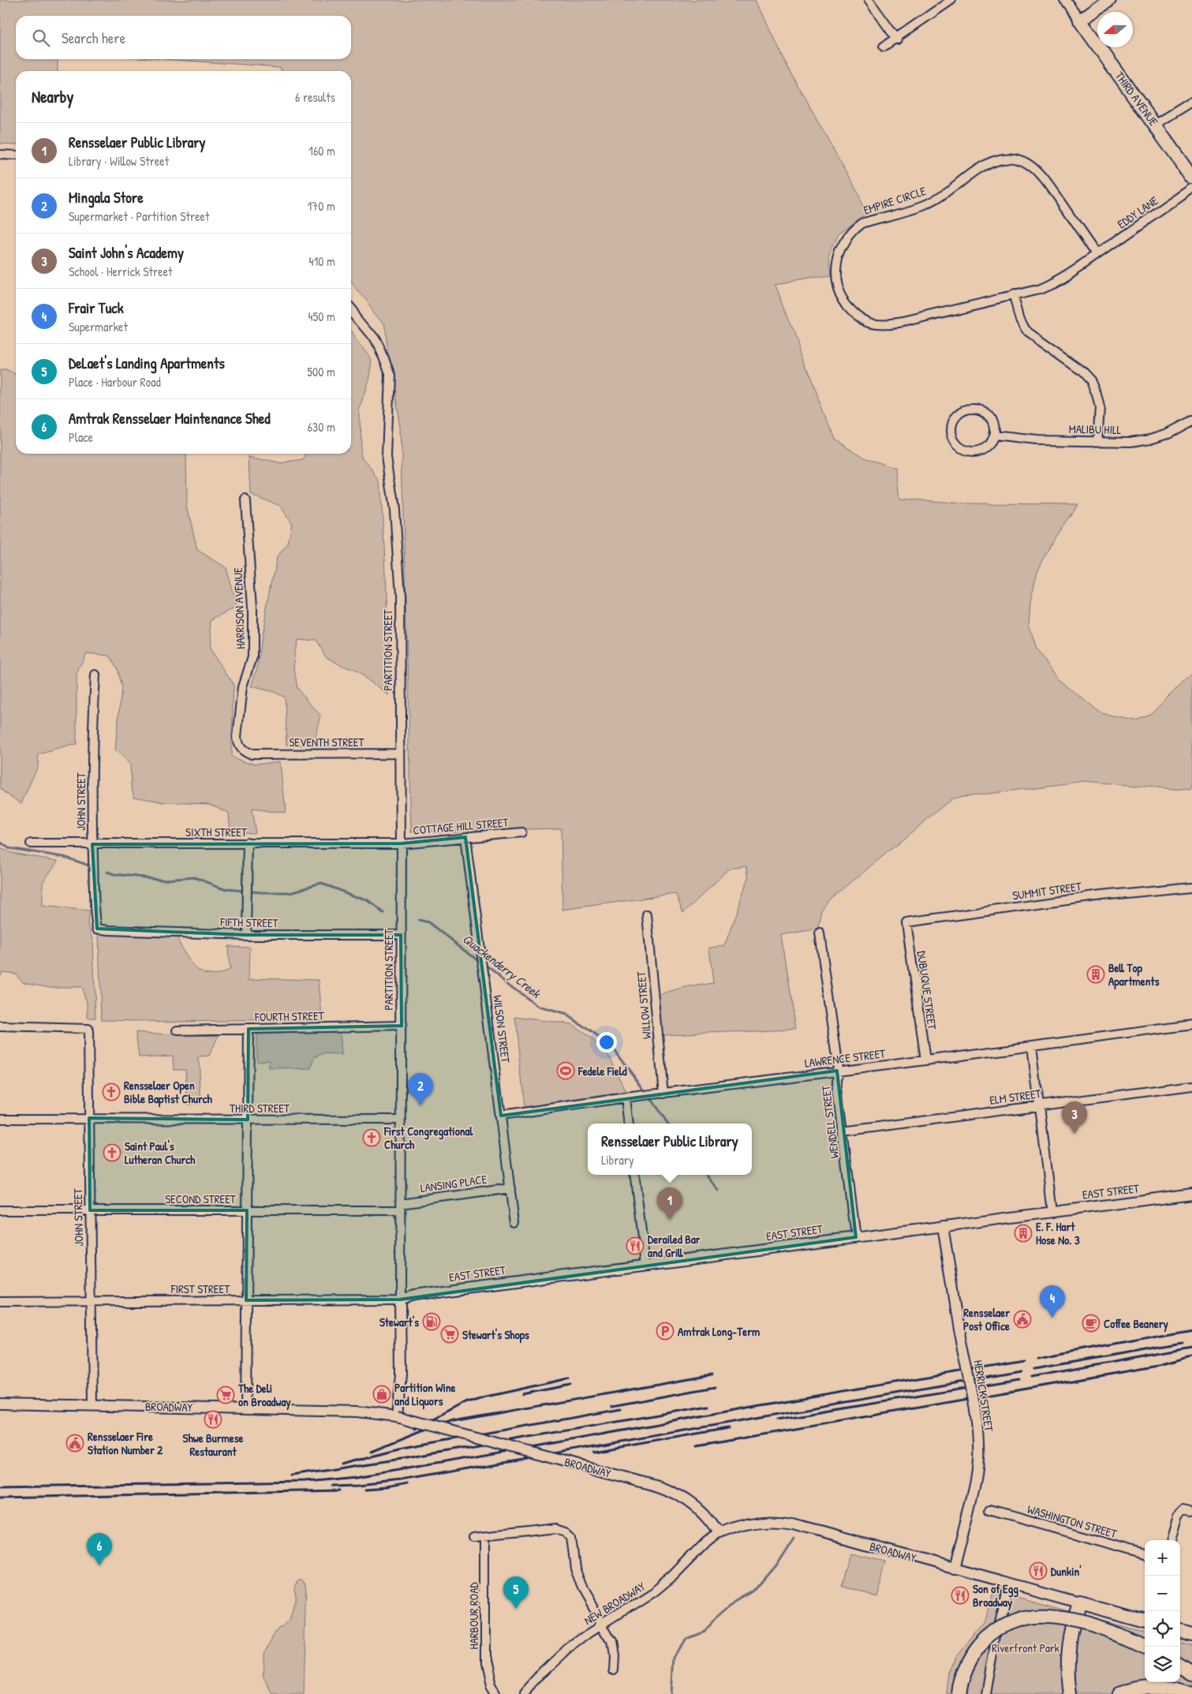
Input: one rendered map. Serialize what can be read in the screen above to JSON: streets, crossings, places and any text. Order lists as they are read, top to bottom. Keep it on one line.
{"streets":{"main road":["THIRD AVENUE","BROADWAY"],"street":["EMPIRE CIRCLE","EDDY LANE","MALIBU HILL","HARRISON AVENUE","PARTITION STREET","SEVENTH STREET","JOHN STREET","COTTAGE HILL STREET","SIXTH STREET","SUMMIT STREET","FIFTH STREET","DUBUQUE STREET","WILLOW STREET","FOURTH STREET","WILSON STREET","LAWRENCE STREET","ELM STREET","THIRD STREET","WENDELL STREET","LANSING PLACE","EAST STREET","SECOND STREET","FIRST STREET","HERRICK STREET","WASHINGTON STREET","NEW BROADWAY","HARBOUR ROAD"]},"crossings":[["EMPIRE CIRCLE","EDDY LANE"],["HARRISON AVENUE","SEVENTH STREET"],["PARTITION STREET","SEVENTH STREET"],["PARTITION STREET","COTTAGE HILL STREET"],["PARTITION STREET","SIXTH STREET"],["PARTITION STREET","FIFTH STREET"],["PARTITION STREET","FOURTH STREET"],["PARTITION STREET","THIRD STREET"],["PARTITION STREET","LANSING PLACE"],["PARTITION STREET","EAST STREET"],["PARTITION STREET","SECOND STREET"],["PARTITION STREET","FIRST STREET"],["PARTITION STREET","BROADWAY"],["JOHN STREET","SIXTH STREET"],["JOHN STREET","FIFTH STREET"],["JOHN STREET","THIRD STREET"],["JOHN STREET","SECOND STREET"],["JOHN STREET","FIRST STREET"],["JOHN STREET","BROADWAY"],["COTTAGE HILL STREET","SIXTH STREET"],["COTTAGE HILL STREET","WILSON STREET"],["SUMMIT STREET","DUBUQUE STREET"],["DUBUQUE STREET","LAWRENCE STREET"],["WILLOW STREET","LAWRENCE STREET"],["WILSON STREET","LAWRENCE STREET"],["WILSON STREET","LANSING PLACE"],["LAWRENCE STREET","WENDELL STREET"],["ELM STREET","WENDELL STREET"],["WENDELL STREET","EAST STREET"],["LANSING PLACE","SECOND STREET"],["EAST STREET","FIRST STREET"],["EAST STREET","HERRICK STREET"],["HERRICK STREET","BROADWAY"],["BROADWAY","NEW BROADWAY"]],"water":["Quackenderry Creek"],"parks":["Riverfront Park"],"places":{"building":["Bell Top Apartments","E. F. Hart Hose No. 3"],"sports":["Fedele Field"],"church":["Rensselaer Open Bible Baptist Church","First Congregational Church","Saint Paul's Lutheran Church"],"restaurant":["Derailed Bar and Grill","Shwe Burmese Restaurant","Dunkin'","Son of Egg Broadway"],"public building":["Rensselaer Post Office","Rensselaer Fire Station Number 2"],"fuel station":["Stewart's"],"cafe":["Coffee Beanery"],"parking":["Amtrak Long-Term"],"supermarket":["Stewart's Shops","The Deli on Broadway"],"shop":["Partition Wine and Liquors"]},"north":"left","page":{"search":"Search here","heading":["Nearby","6 results"],"list":[{"mark":"1","name":"Rensselaer Public Library","note":"Library · Willow Street","value":"160 m"},{"mark":"2","name":"Mingala Store","note":"Supermarket · Partition Street","value":"170 m"},{"mark":"3","name":"Saint John's Academy","note":"School · Herrick Street","value":"410 m"},{"mark":"4","name":"Frair Tuck","note":"Supermarket","value":"450 m"},{"mark":"5","name":"DeLaet's Landing Apartments","note":"Place · Harbour Road","value":"500 m"},{"mark":"6","name":"Amtrak Rensselaer Maintenance Shed","note":"Place","value":"630 m"}],"pins":["2","3","1","4","6","5"],"popup":["Rensselaer Public Library","Library"],"map_buttons":["+","−"]}}
